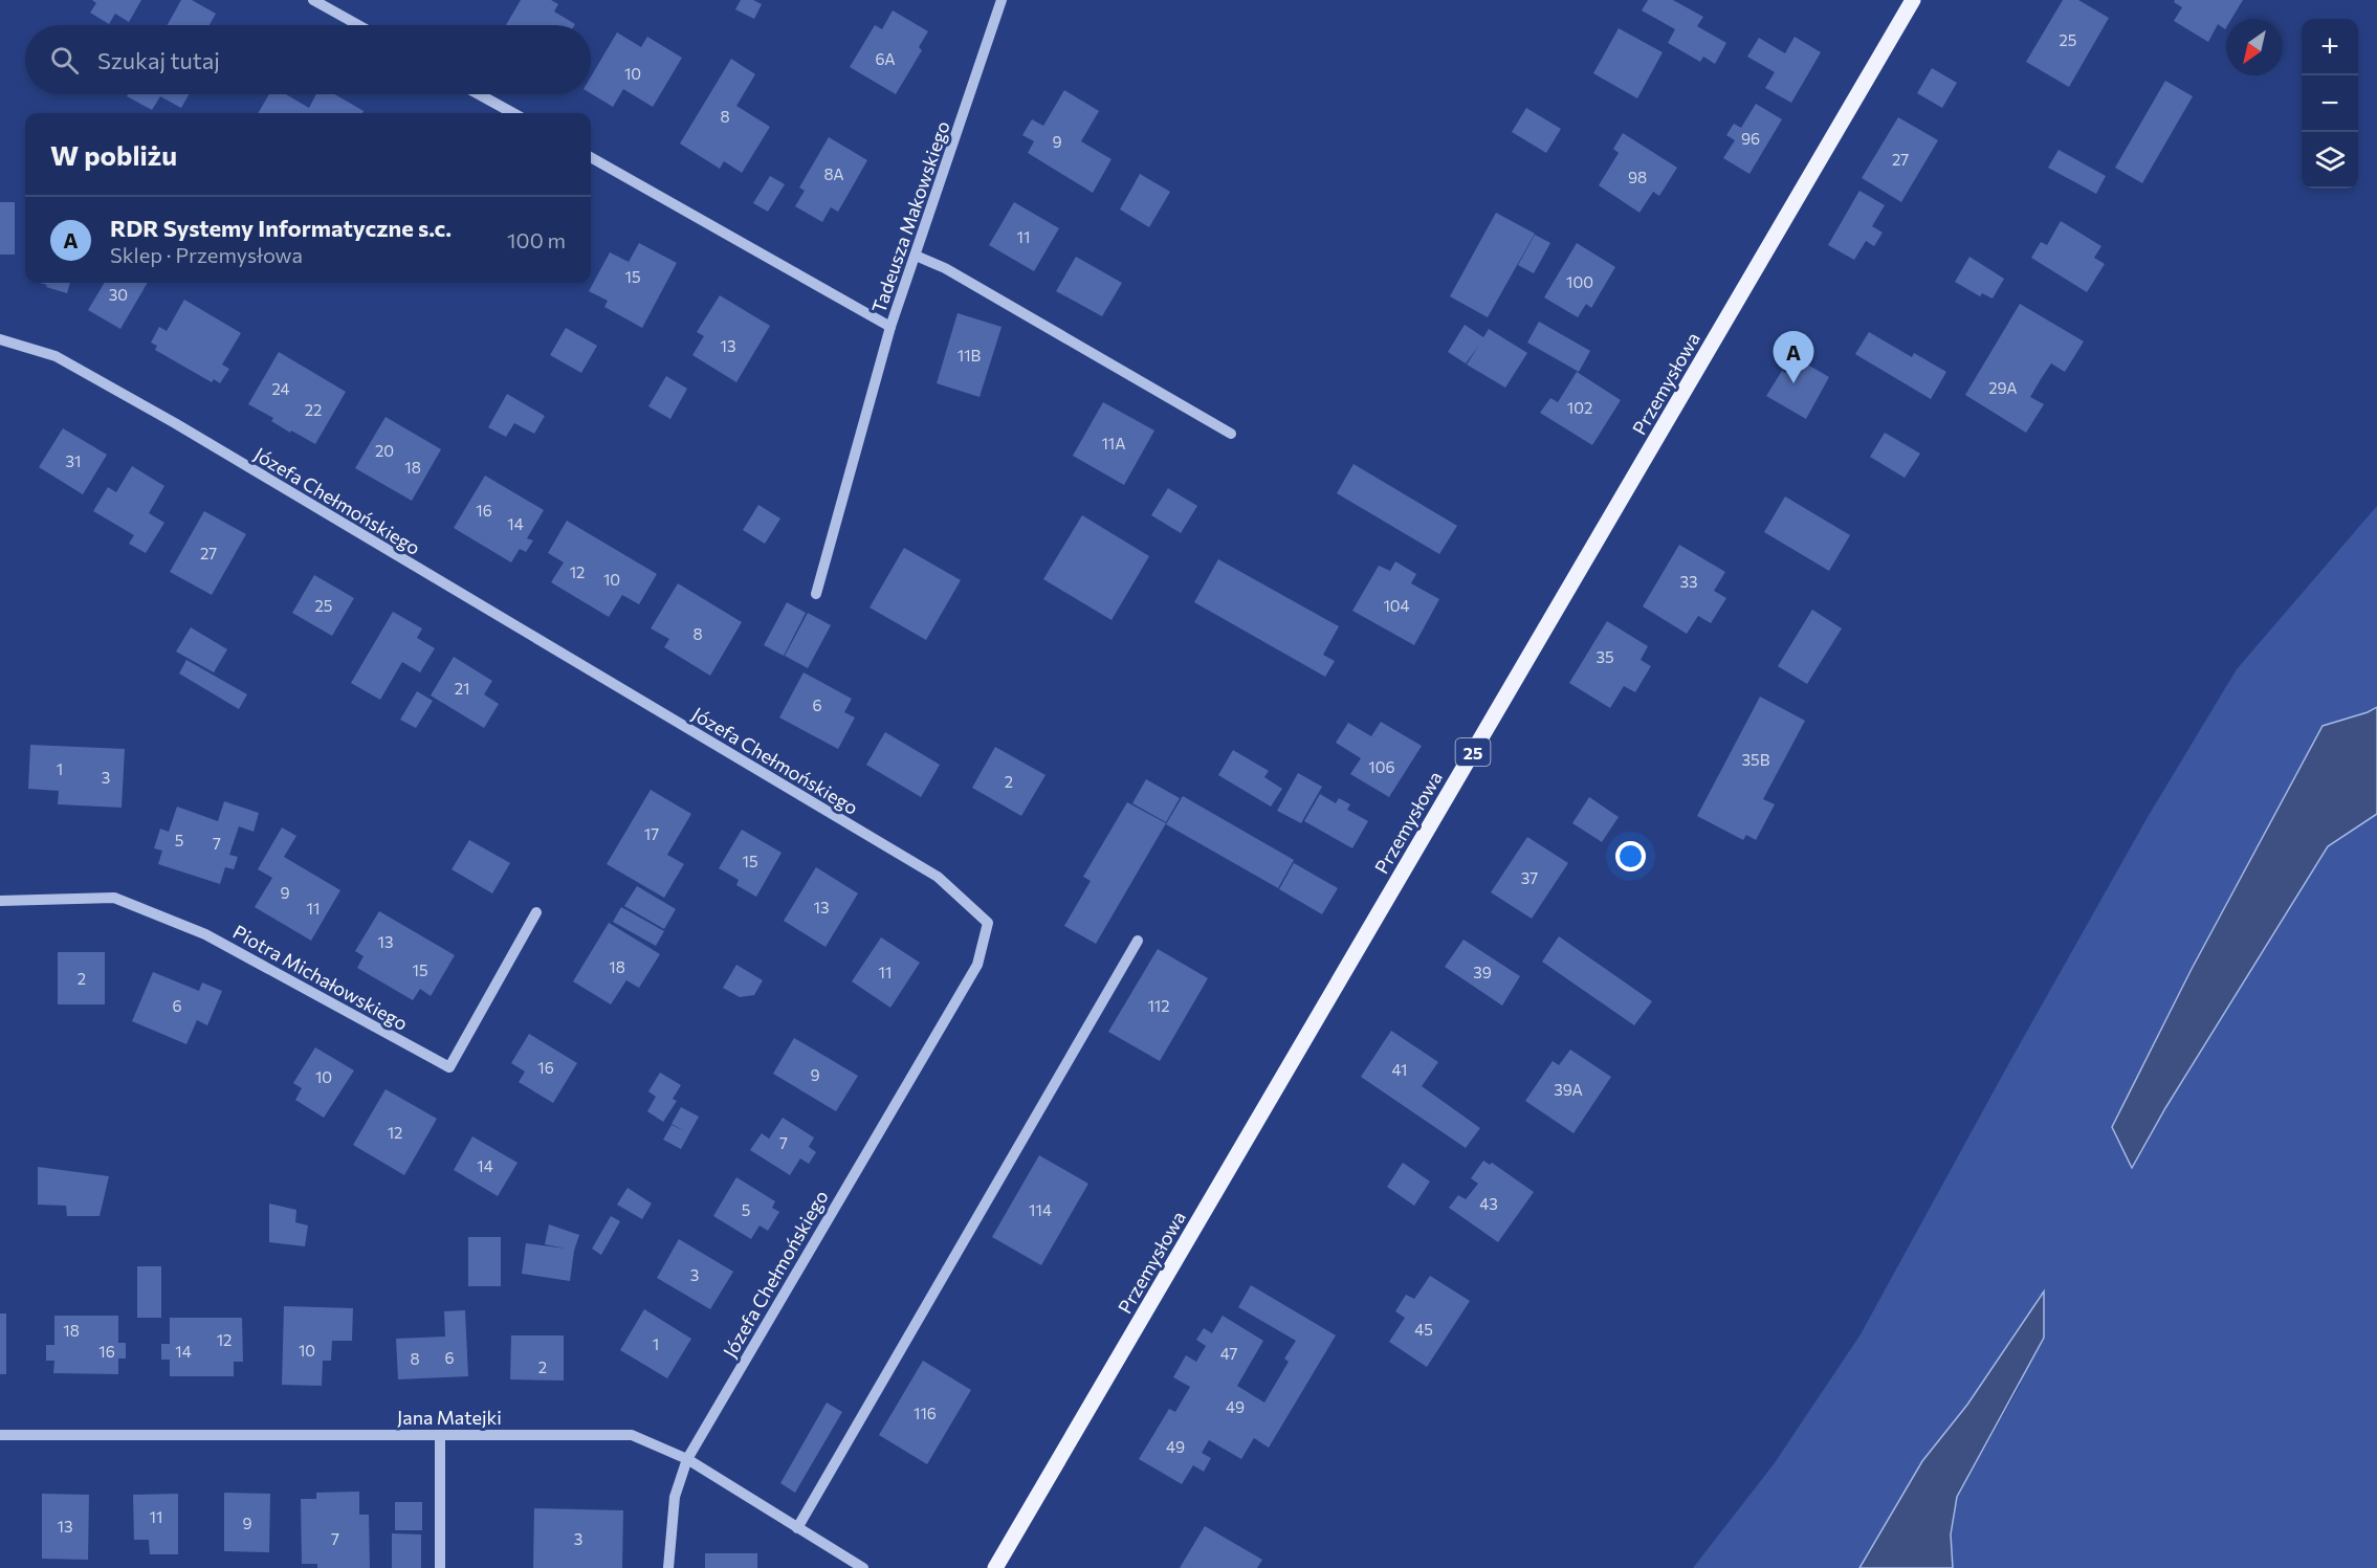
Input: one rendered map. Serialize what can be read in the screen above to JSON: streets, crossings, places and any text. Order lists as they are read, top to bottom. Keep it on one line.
{"streets":{"main road":["Przemysłowa","25"],"street":["Tadeusza Makowskiego","Józefa Chełmońskiego","Piotra Michałowskiego","Jana Matejki"]},"crossings":[["Józefa Chełmońskiego","Jana Matejki"]],"house_numbers":["25","6A","10","8","96","9","27","8A","98","11","15","100","30","13","11B","29A","24","102","22","11A","20","31","18","16","14","27","12","10","33","25","104","8","35","21","6","35B","106","1","3","2","17","5","7","15","37","9","13","11","13","18","15","11","39","2","6","112","16","41","9","10","39A","12","7","14","43","5","114","3","45","18","12","1","10","16","14","47","6","8","2","49","116","49","11","9","13","7","3"],"north":"bottom left","page":{"map_buttons":["+","−"],"search":"Szukaj tutaj","heading":"W pobliżu","list":[{"mark":"A","name":"RDR Systemy Informatyczne s.c.","note":"Sklep · Przemysłowa","value":"100 m"}],"pins":"A"}}
